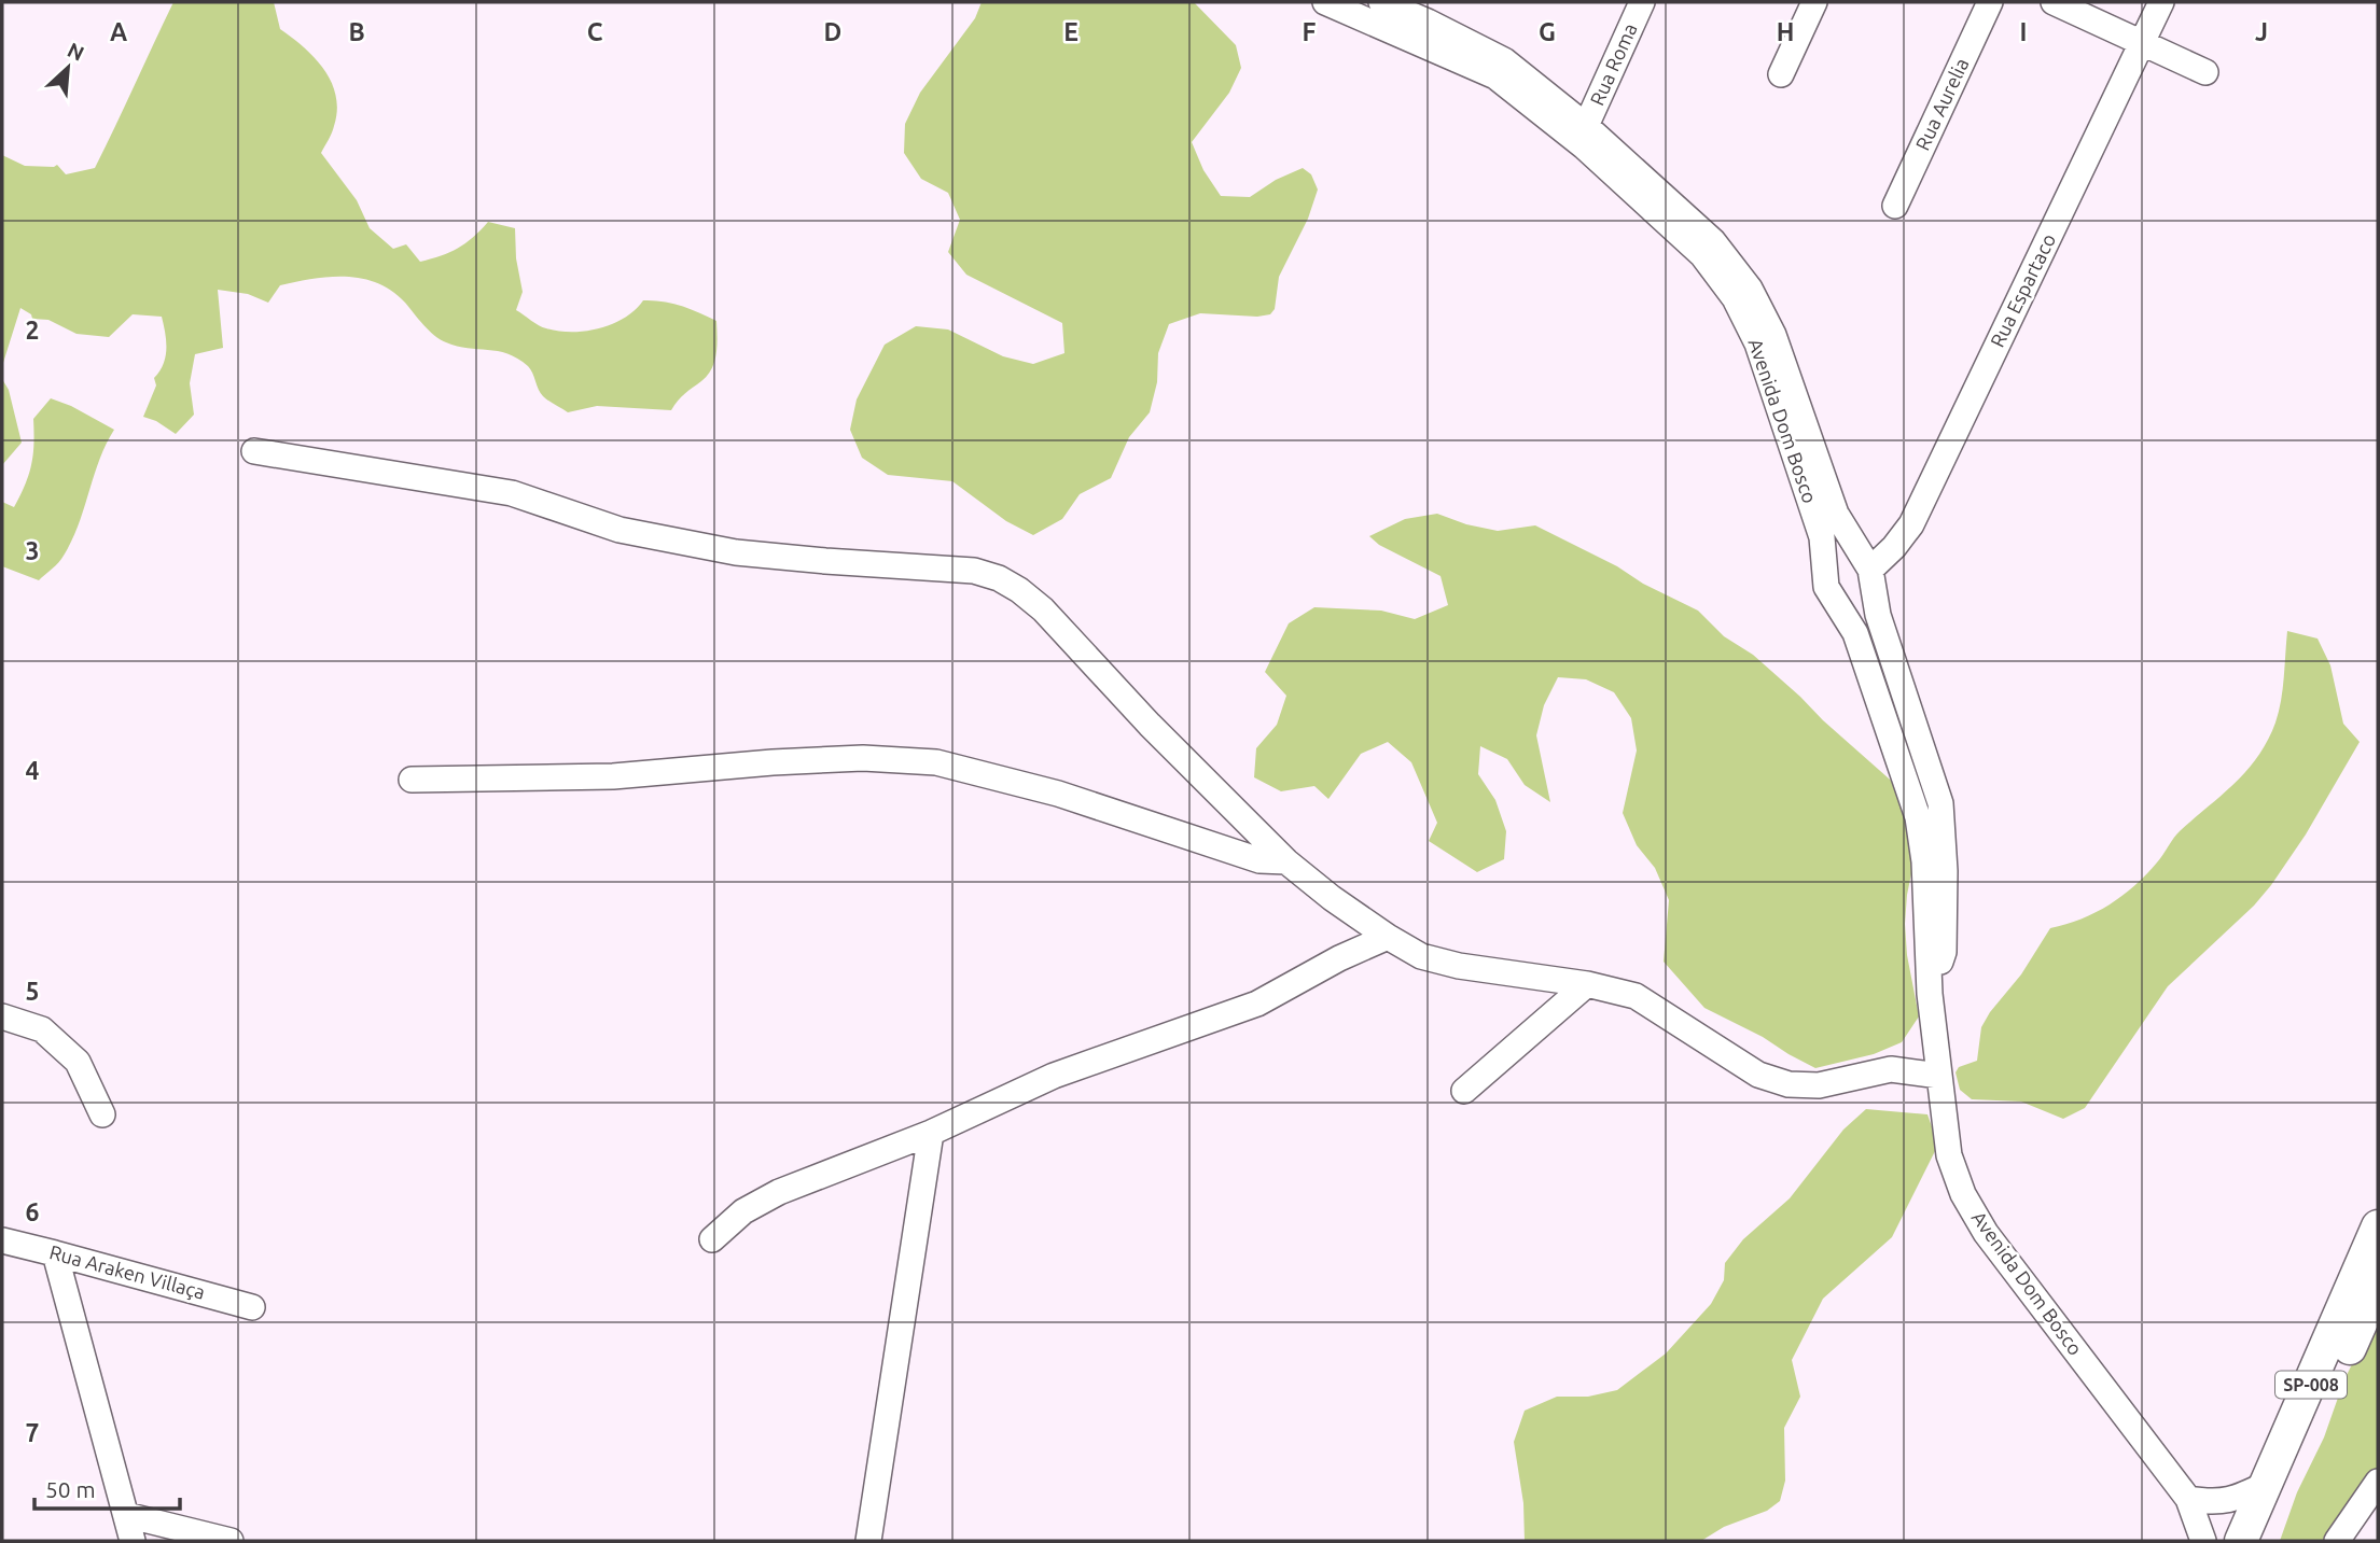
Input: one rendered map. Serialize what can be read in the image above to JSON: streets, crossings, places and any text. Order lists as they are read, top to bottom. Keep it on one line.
{"streets":{"main road":["SP-008"],"street":["Rua Roma","Rua Aurelia","Rua Espartaco","Avenida Dom Bosco","Rua Araken Villaça"]},"crossings":[["Rua Roma","Avenida Dom Bosco"],["Rua Espartaco","Avenida Dom Bosco"]],"scale_bar":"50 m","north":"top right","grid":{"columns":["A","B","C","D","E","F","G","H","I","J"],"rows":["2","3","4","5","6","7"]}}
